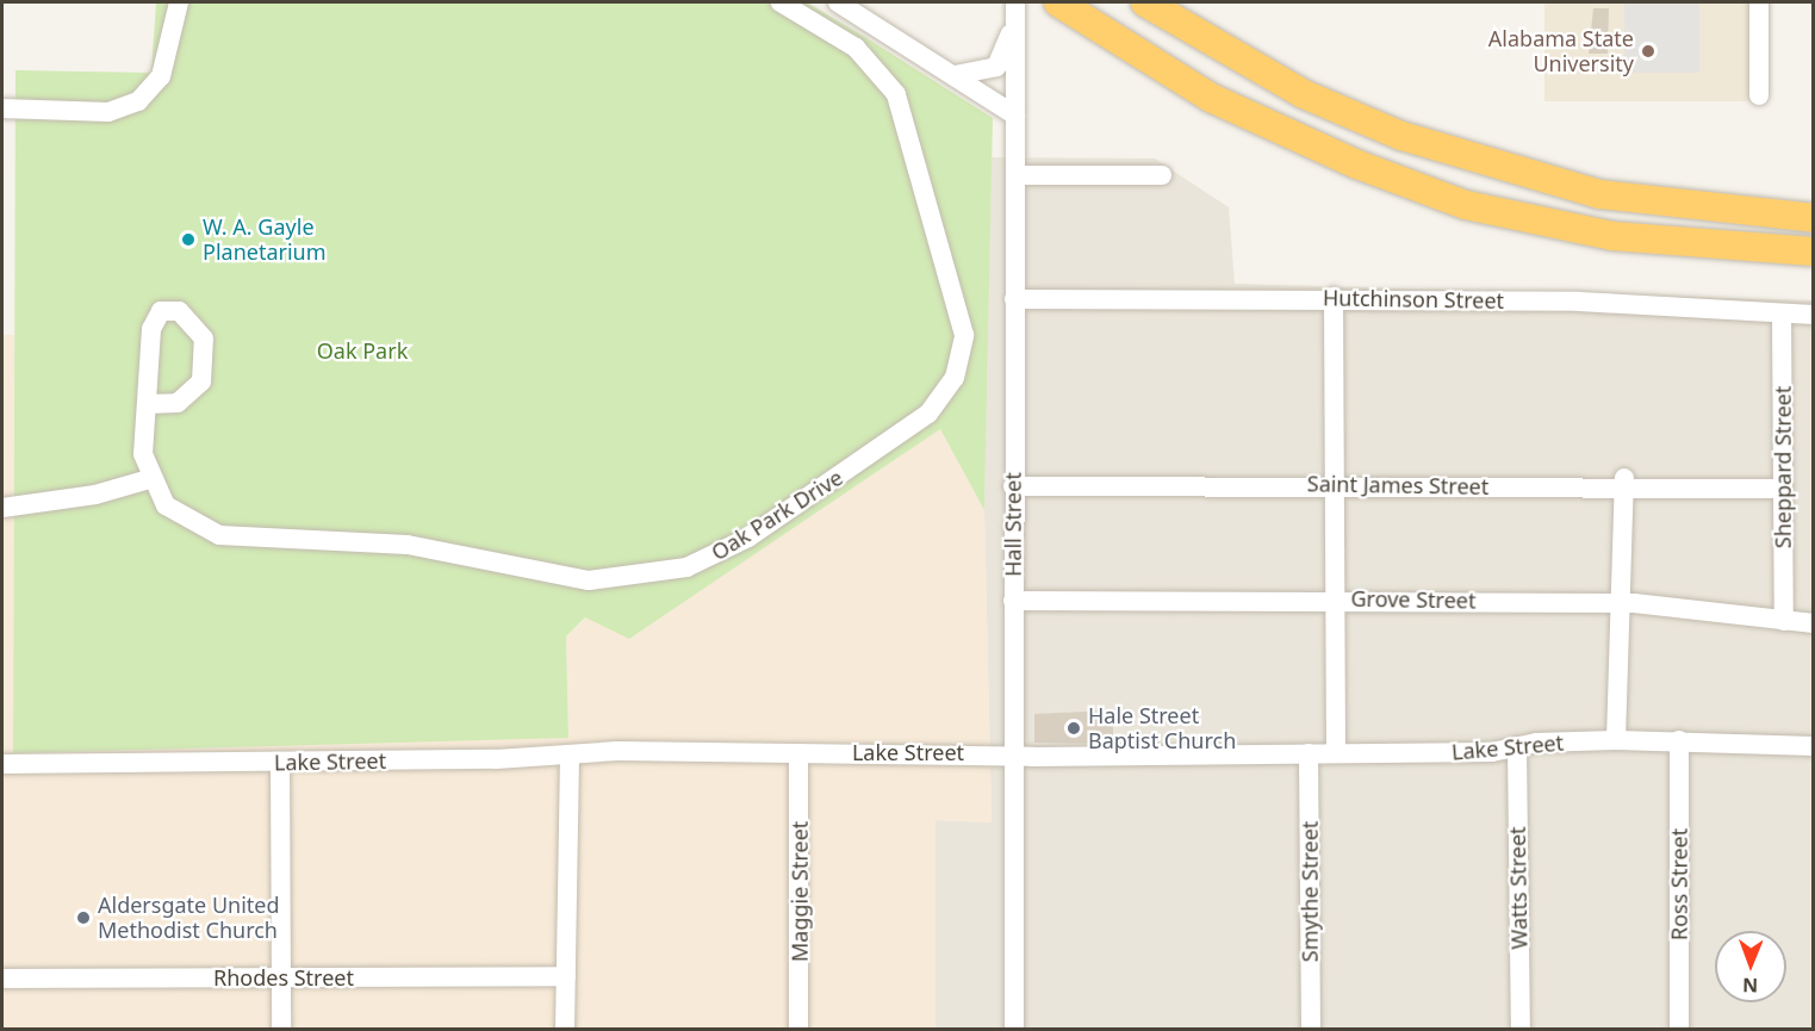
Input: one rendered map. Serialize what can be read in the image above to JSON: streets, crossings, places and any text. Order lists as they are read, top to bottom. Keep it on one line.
{"streets":{"street":["Hutchinson Street","Sheppard Street","Saint James Street","Oak Park Drive","Hall Street","Grove Street","Lake Street","Ross Street","Watts Street","Maggie Street","Smythe Street","Rhodes Street"]},"crossings":[["Hutchinson Street","Sheppard Street"],["Hutchinson Street","Hall Street"],["Sheppard Street","Saint James Street"],["Sheppard Street","Grove Street"],["Saint James Street","Hall Street"],["Hall Street","Grove Street"],["Hall Street","Lake Street"],["Lake Street","Ross Street"],["Lake Street","Watts Street"],["Lake Street","Maggie Street"],["Lake Street","Smythe Street"]],"parks":["Oak Park"],"places":["Alabama State University","W. A. Gayle Planetarium","Hale Street Baptist Church","Aldersgate United Methodist Church"],"north":"bottom"}
